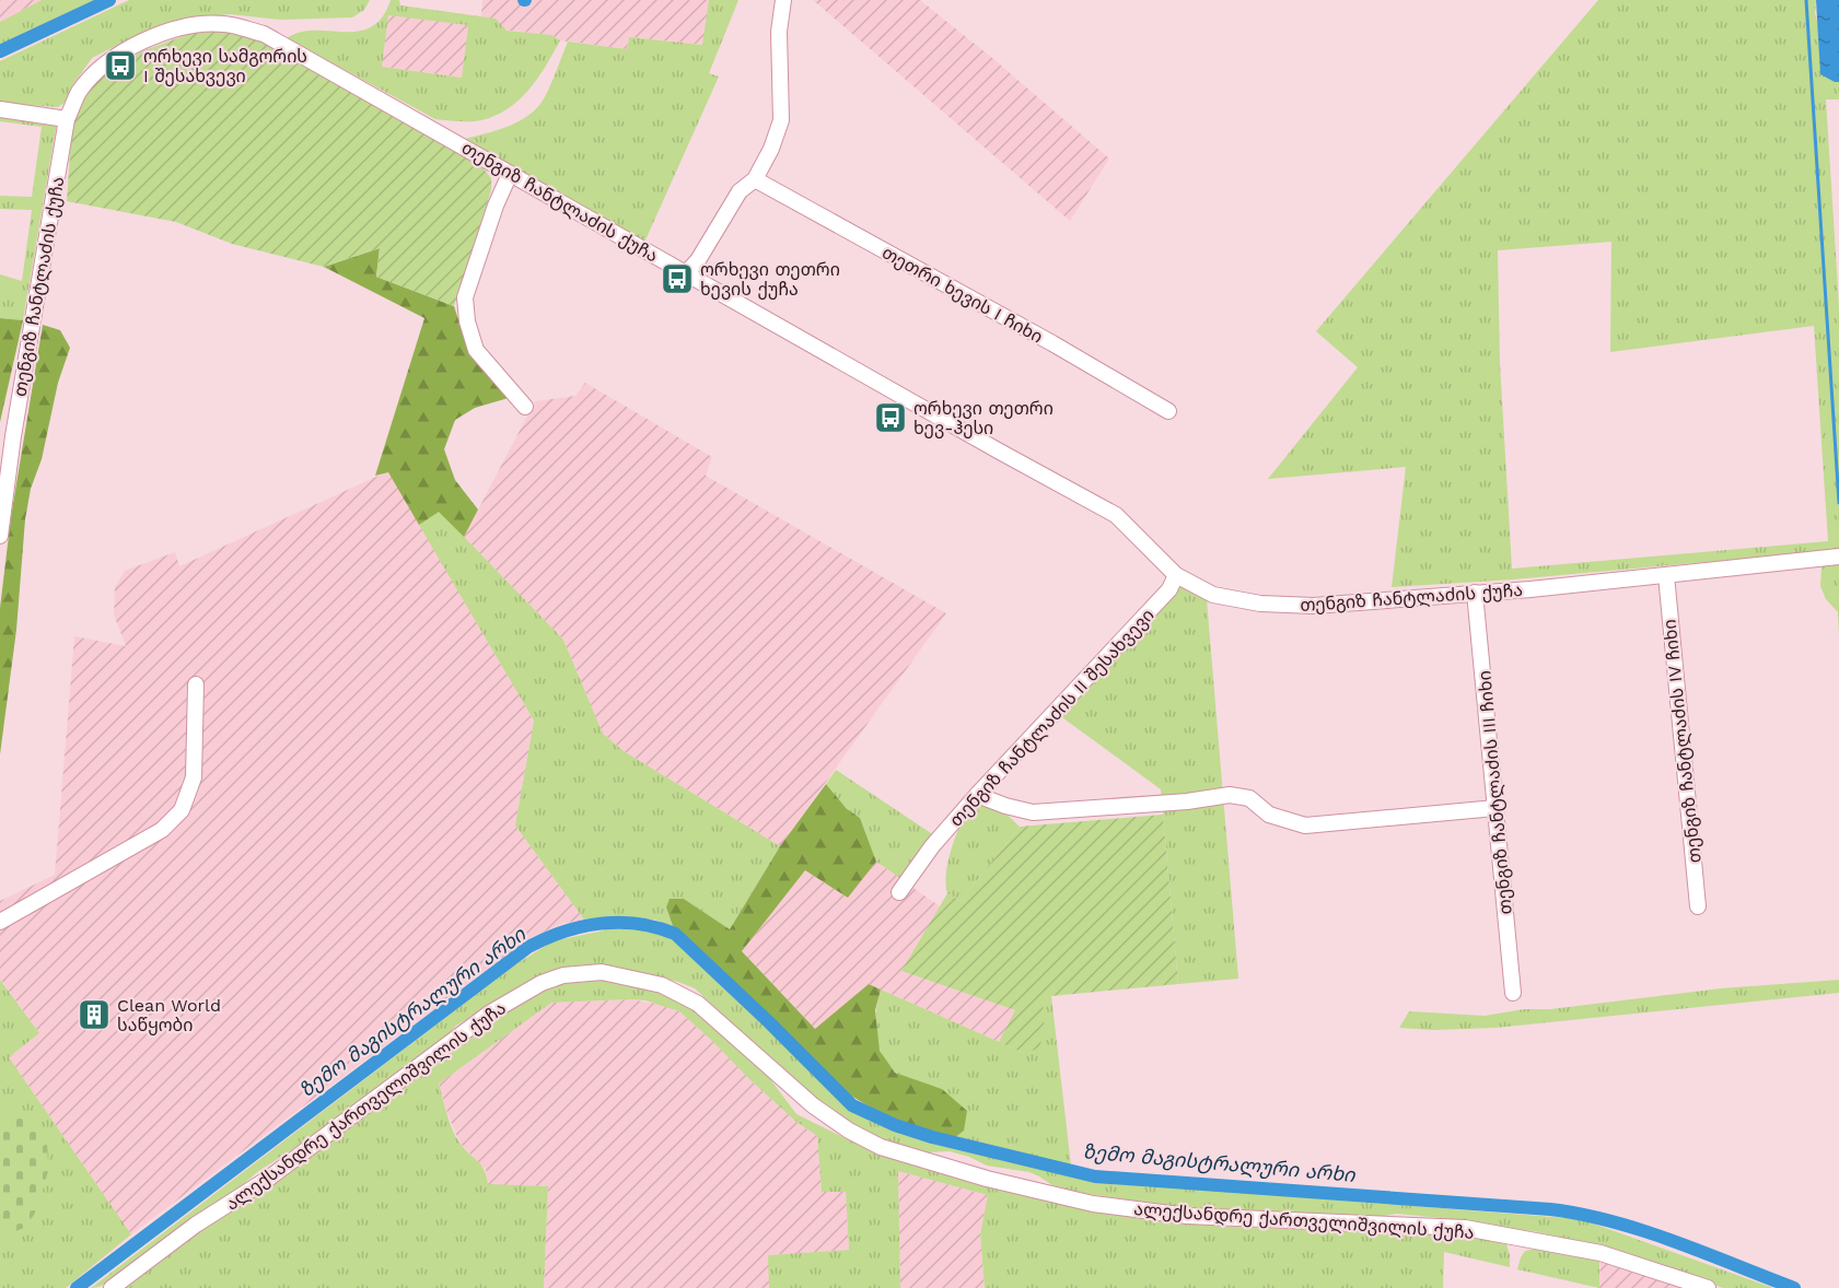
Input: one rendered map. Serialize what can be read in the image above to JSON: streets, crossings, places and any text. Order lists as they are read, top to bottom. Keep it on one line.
{"streets":{"street":["თენგიზ ჩანტლაძის ქუჩა","თეთრი ხევის I ჩიხი","თენგიზ ჩანტლაძის II შესახვევი","თენგიზ ჩანტლაძის IV ჩიხი","თენგიზ ჩანტლაძის III ჩიხი","ალექსანდრე ქართველიშვილის ქუჩა"]},"crossings":[["თენგიზ ჩანტლაძის ქუჩა","თენგიზ ჩანტლაძის II შესახვევი"],["თენგიზ ჩანტლაძის ქუჩა","თენგიზ ჩანტლაძის IV ჩიხი"],["თენგიზ ჩანტლაძის ქუჩა","თენგიზ ჩანტლაძის III ჩიხი"]],"water":["ზემო მაგისტრალური არხი"],"places":{"bus stop":["ორხევი სამგორის I შესახვევი","ორხევი თეთრი ხევის ქუჩა","ორხევი თეთრი ხევ-ჰესი"],"building":["Clean World საწყობი"]}}
